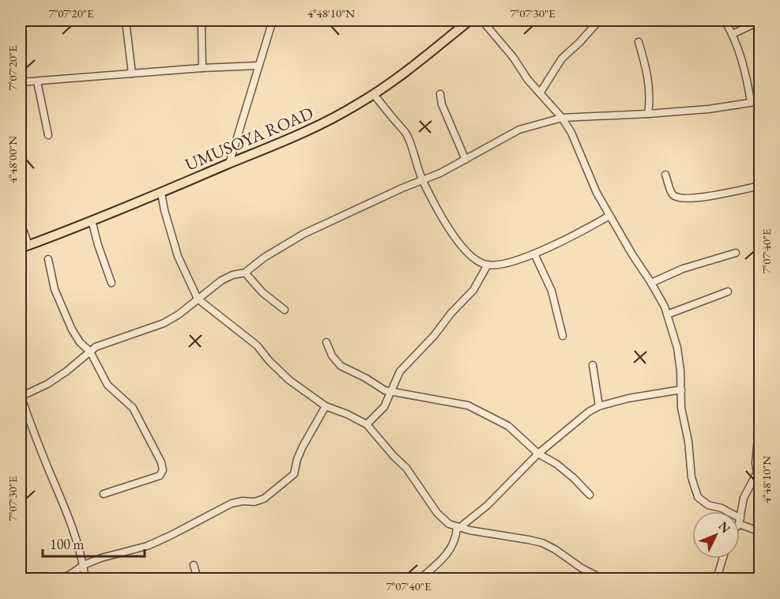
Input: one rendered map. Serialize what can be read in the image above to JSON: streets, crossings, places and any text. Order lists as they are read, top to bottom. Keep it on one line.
{"streets":{"main road":["UMUSOYA ROAD"]},"scale_bar":"100 m","north":"top right","coordinates":["7°07'20\"E","4°48'10\"N","7°07'30\"E","4°48'00\"N","7°07'40\"E"]}
